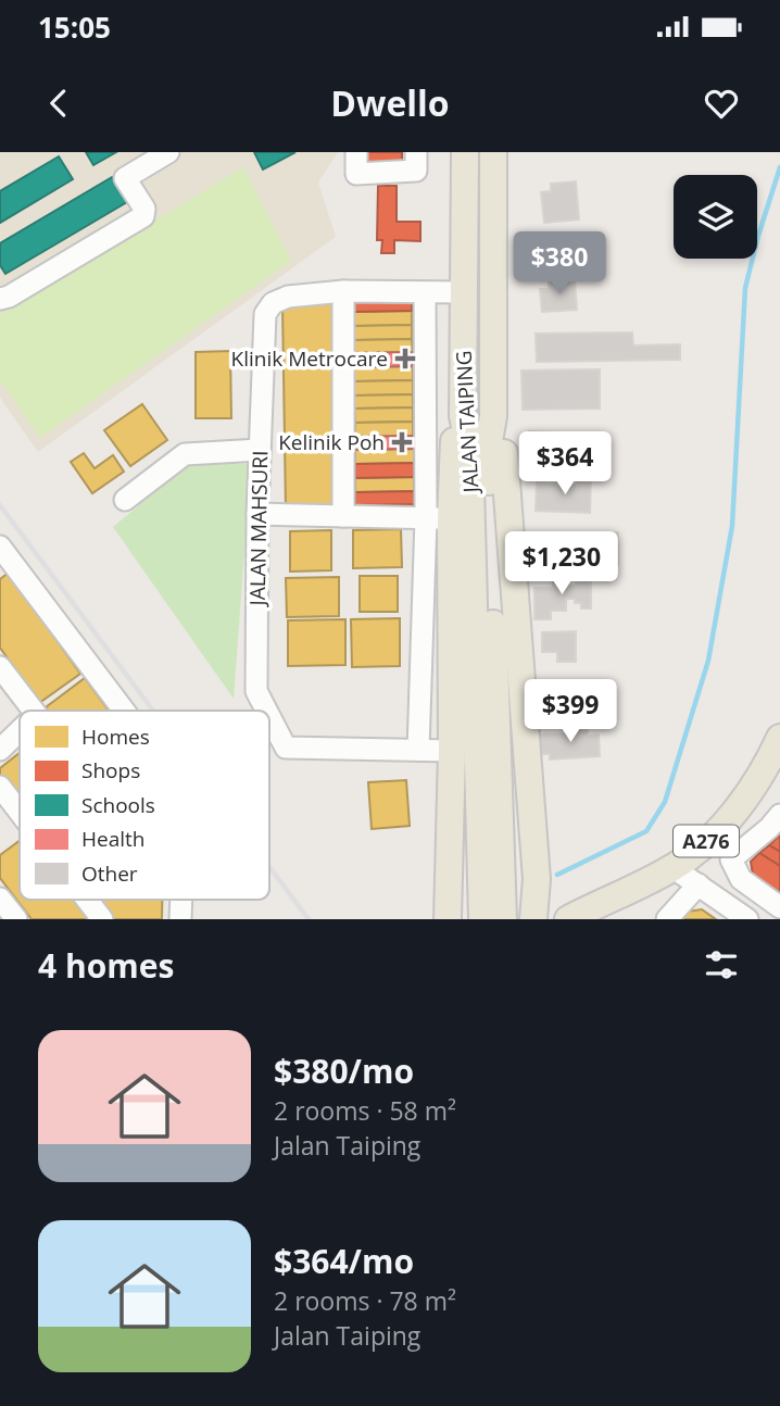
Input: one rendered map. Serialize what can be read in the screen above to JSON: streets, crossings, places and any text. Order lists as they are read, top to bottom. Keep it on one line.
{"streets":{"main road":["JALAN TAIPING","A276"],"street":["JALAN MAHSURI"]},"places":{"health":["Klinik Metrocare","Kelinik Poh"]},"legend":["Homes","Shops","Schools","Health","Other"],"page":{"status":"15:05","header":"Dwello","price":["$380","$364","$1,230","$399"],"heading":"4 homes","list":[{"name":"$380/mo","note":"2 rooms · 58 m² · Jalan Taiping"},{"name":"$364/mo","note":"2 rooms · 78 m² · Jalan Taiping"}]}}
